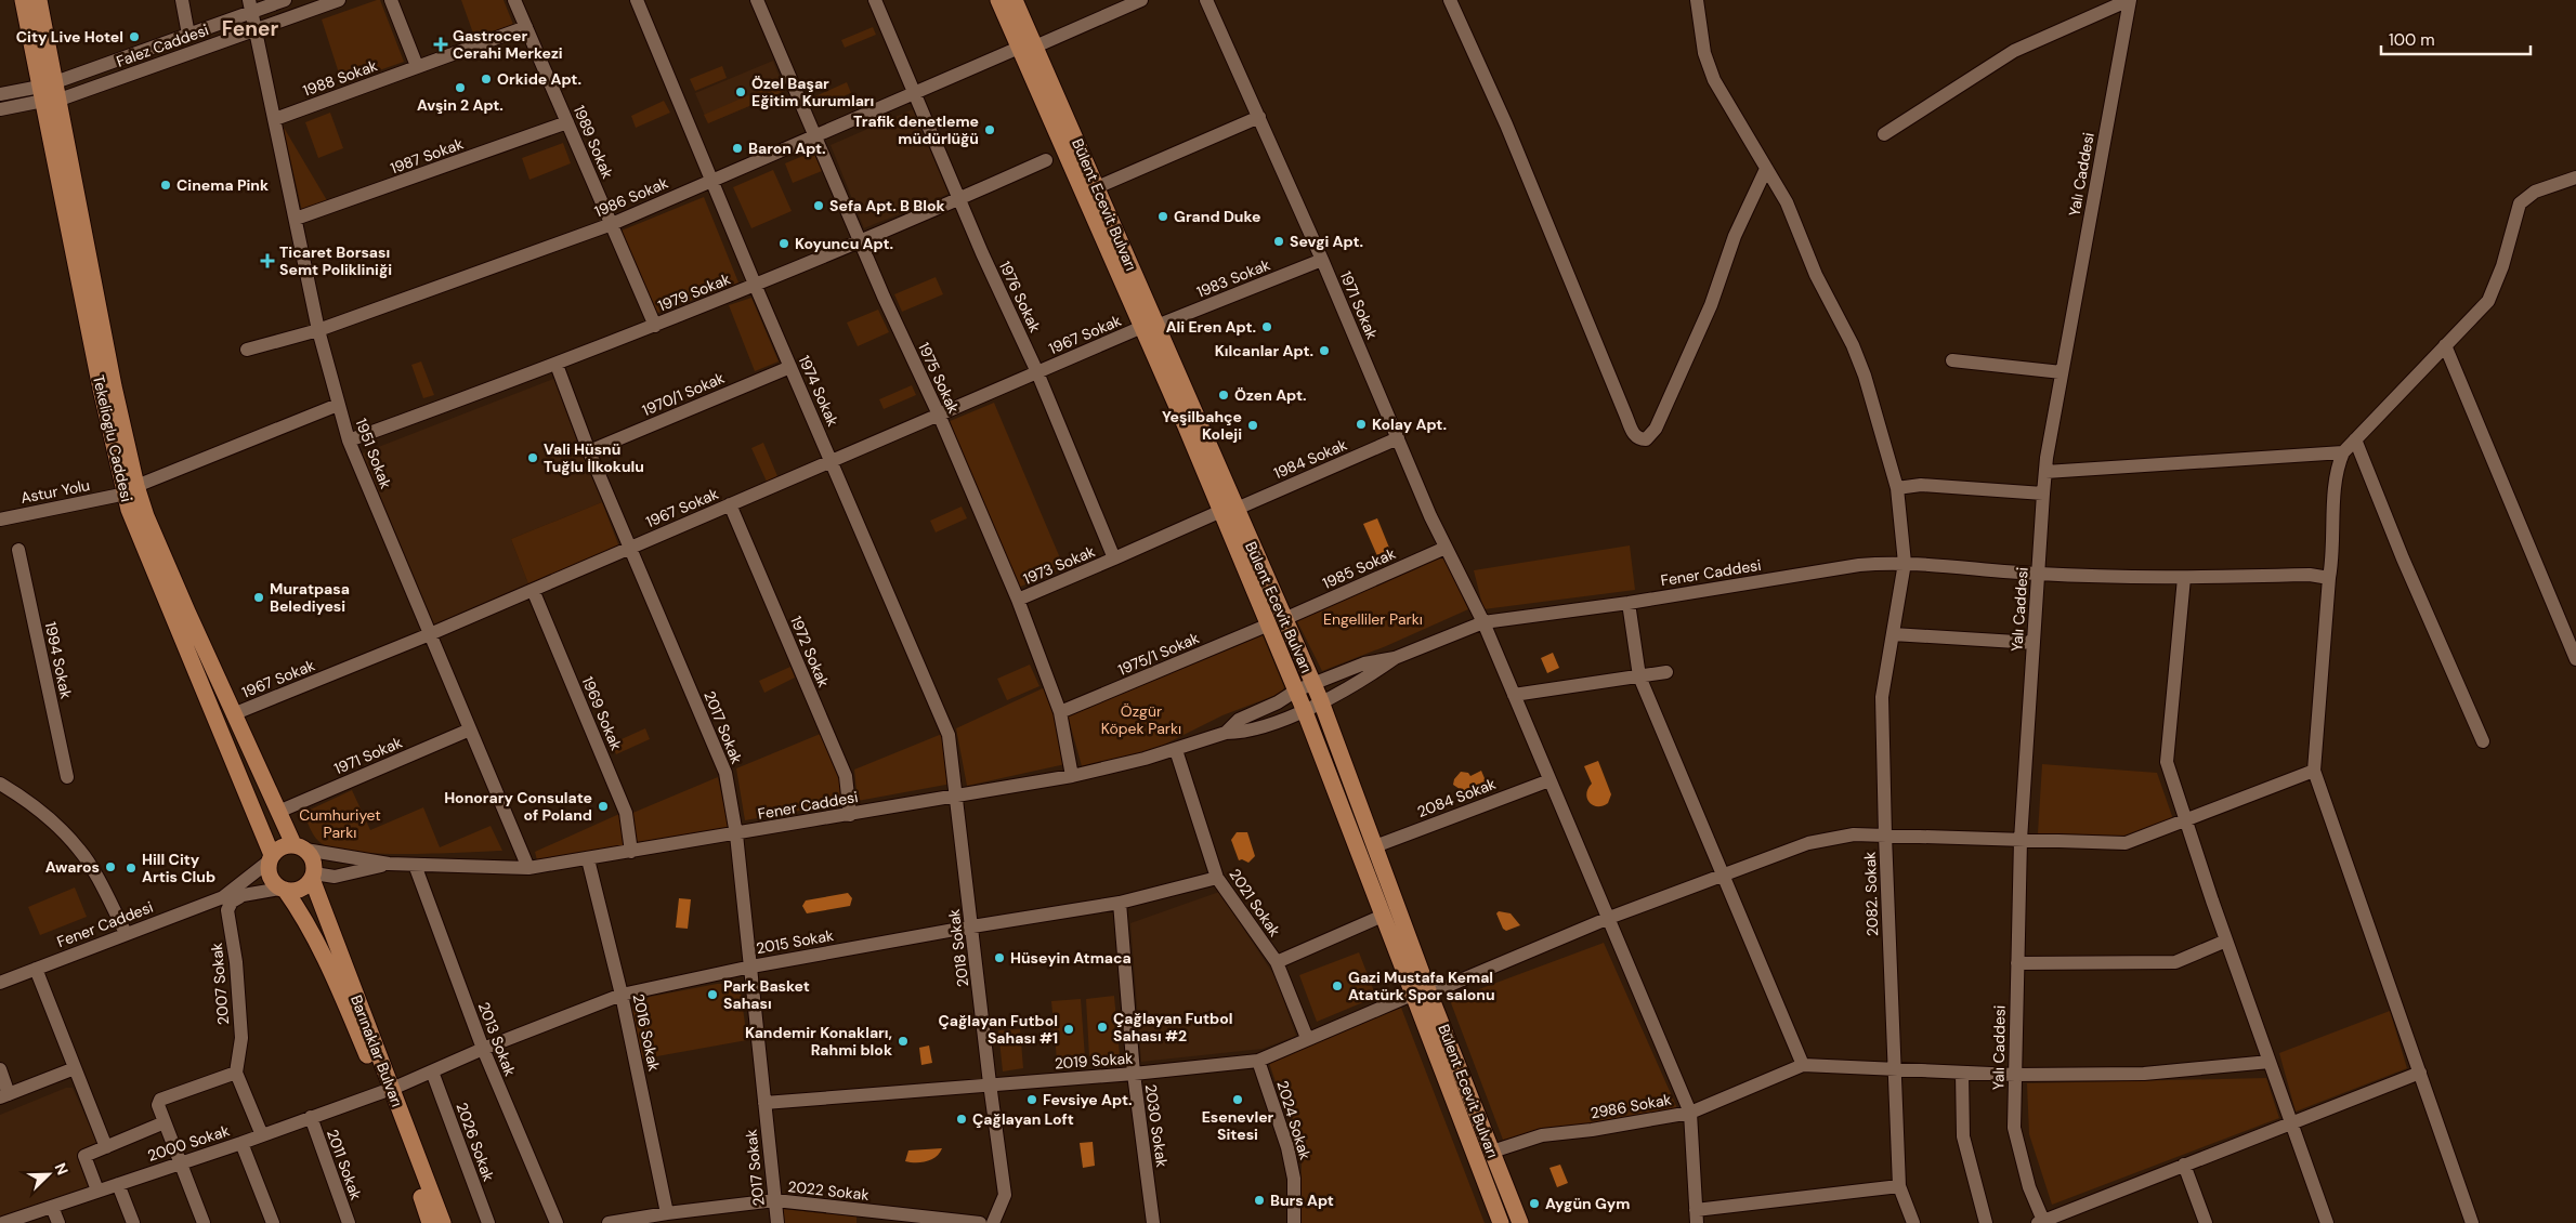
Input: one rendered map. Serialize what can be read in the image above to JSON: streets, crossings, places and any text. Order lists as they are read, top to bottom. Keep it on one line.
{"streets":{"main road":["Bülent Ecevit Bulvarı","Tekelioglu Caddesi","Barınaklar Bulvarı"],"street":["Falez Caddesi","1988 Sokak","1989 Sokak","1987 Sokak","Yalı Caddesi","1986 Sokak","1983 Sokak","1979 Sokak","1976 Sokak","1971 Sokak","1967 Sokak","1975 Sokak","1974 Sokak","1970/1 Sokak","1951 Sokak","1984 Sokak","Astur Yolu","1973 Sokak","1985 Sokak","Fener Caddesi","1972 Sokak","1975/1 Sokak","1994 Sokak","1969 Sokak","2017 Sokak","2084 Sokak","2082. Sokak","2021 Sokak","2015 Sokak","2018 Sokak","2007 Sokak","2016 Sokak","2013 Sokak","2019 Sokak","2986 Sokak","2024 Sokak","2030 Sokak","2026 Sokak","2000 Sokak","2011 Sokak","2022 Sokak"]},"crossings":[["Falez Caddesi","Tekelioglu Caddesi"],["Falez Caddesi","1951 Sokak"],["1988 Sokak","1989 Sokak"],["1988 Sokak","1951 Sokak"],["1989 Sokak","1987 Sokak"],["1989 Sokak","1986 Sokak"],["1989 Sokak","1979 Sokak"],["1987 Sokak","1951 Sokak"],["Yalı Caddesi","Fener Caddesi"],["1986 Sokak","Bülent Ecevit Bulvarı"],["1986 Sokak","1976 Sokak"],["1986 Sokak","1975 Sokak"],["1986 Sokak","1974 Sokak"],["1986 Sokak","1951 Sokak"],["Bülent Ecevit Bulvarı","1983 Sokak"],["Bülent Ecevit Bulvarı","1967 Sokak"],["Bülent Ecevit Bulvarı","1984 Sokak"],["Bülent Ecevit Bulvarı","1985 Sokak"],["Bülent Ecevit Bulvarı","Fener Caddesi"],["Bülent Ecevit Bulvarı","1975/1 Sokak"],["Bülent Ecevit Bulvarı","2084 Sokak"],["Bülent Ecevit Bulvarı","2019 Sokak"],["Bülent Ecevit Bulvarı","2986 Sokak"],["1983 Sokak","1971 Sokak"],["1983 Sokak","1967 Sokak"],["1979 Sokak","1976 Sokak"],["1979 Sokak","1975 Sokak"],["1979 Sokak","1974 Sokak"],["1979 Sokak","1951 Sokak"],["1979 Sokak","2017 Sokak"],["1976 Sokak","1967 Sokak"],["1976 Sokak","1973 Sokak"],["1971 Sokak","Tekelioglu Caddesi"],["1971 Sokak","1951 Sokak"],["1971 Sokak","1984 Sokak"],["1971 Sokak","1985 Sokak"],["1971 Sokak","Fener Caddesi"],["1971 Sokak","2084 Sokak"],["1971 Sokak","2986 Sokak"],["1967 Sokak","1975 Sokak"],["1967 Sokak","1974 Sokak"],["1967 Sokak","Tekelioglu Caddesi"],["1967 Sokak","1951 Sokak"],["1967 Sokak","1972 Sokak"],["1967 Sokak","1969 Sokak"],["1967 Sokak","2017 Sokak"],["1975 Sokak","1973 Sokak"],["1975 Sokak","Fener Caddesi"],["1975 Sokak","1975/1 Sokak"],["1974 Sokak","1970/1 Sokak"],["1974 Sokak","Fener Caddesi"],["1974 Sokak","2018 Sokak"],["1970/1 Sokak","2017 Sokak"],["Tekelioglu Caddesi","Barınaklar Bulvarı"],["1951 Sokak","Fener Caddesi"],["1985 Sokak","1975/1 Sokak"],["Fener Caddesi","1972 Sokak"],["Fener Caddesi","1969 Sokak"],["Fener Caddesi","2017 Sokak"],["Fener Caddesi","2082. Sokak"],["Fener Caddesi","2021 Sokak"],["Fener Caddesi","2018 Sokak"],["Fener Caddesi","2016 Sokak"],["Fener Caddesi","2013 Sokak"],["2017 Sokak","2015 Sokak"],["2017 Sokak","2019 Sokak"],["2017 Sokak","2022 Sokak"],["2021 Sokak","2015 Sokak"],["2021 Sokak","2019 Sokak"],["2015 Sokak","2018 Sokak"],["2015 Sokak","2016 Sokak"],["2015 Sokak","2013 Sokak"],["2015 Sokak","Barınaklar Bulvarı"],["2015 Sokak","2030 Sokak"],["2015 Sokak","2026 Sokak"],["2015 Sokak","2000 Sokak"],["2018 Sokak","2019 Sokak"],["2016 Sokak","2022 Sokak"],["Barınaklar Bulvarı","2000 Sokak"],["2019 Sokak","2024 Sokak"],["2019 Sokak","2030 Sokak"],["2000 Sokak","2011 Sokak"]],"districts":["Fener"],"parks":["Engelliler Parkı","Özgür Köpek Parkı","Cumhuriyet Parkı"],"places":{"other":["City Live Hotel","Orkide Apt.","Avşin 2 Apt.","Özel Başar Eğitim Kurumları","Trafik denetleme müdürlüğü","Baron Apt.","Cinema Pink","Sefa Apt. B Blok","Grand Duke","Sevgi Apt.","Koyuncu Apt.","Ali Eren Apt.","Kılcanlar Apt.","Özen Apt.","Kolay Apt.","Yeşilbahçe Koleji","Vali Hüsnü Tuğlu İlkokulu","Muratpasa Belediyesi","Honorary Consulate of Poland","Awaros","Hill City Artis Club","Hüseyin Atmaca","Gazi Mustafa Kemal Atatürk Spor salonu","Park Basket Sahası","Çağlayan Futbol Sahası #2","Çağlayan Futbol Sahası #1","Kandemir Konakları, Rahmi blok","Fevsiye Apt.","Esenevler Sitesi","Çağlayan Loft","Burs Apt","Aygün Gym"],"health":["Gastrocer Cerahi Merkezi","Ticaret Borsası Semt Polikliniği"]},"scale_bar":"100 m","north":"top right"}
